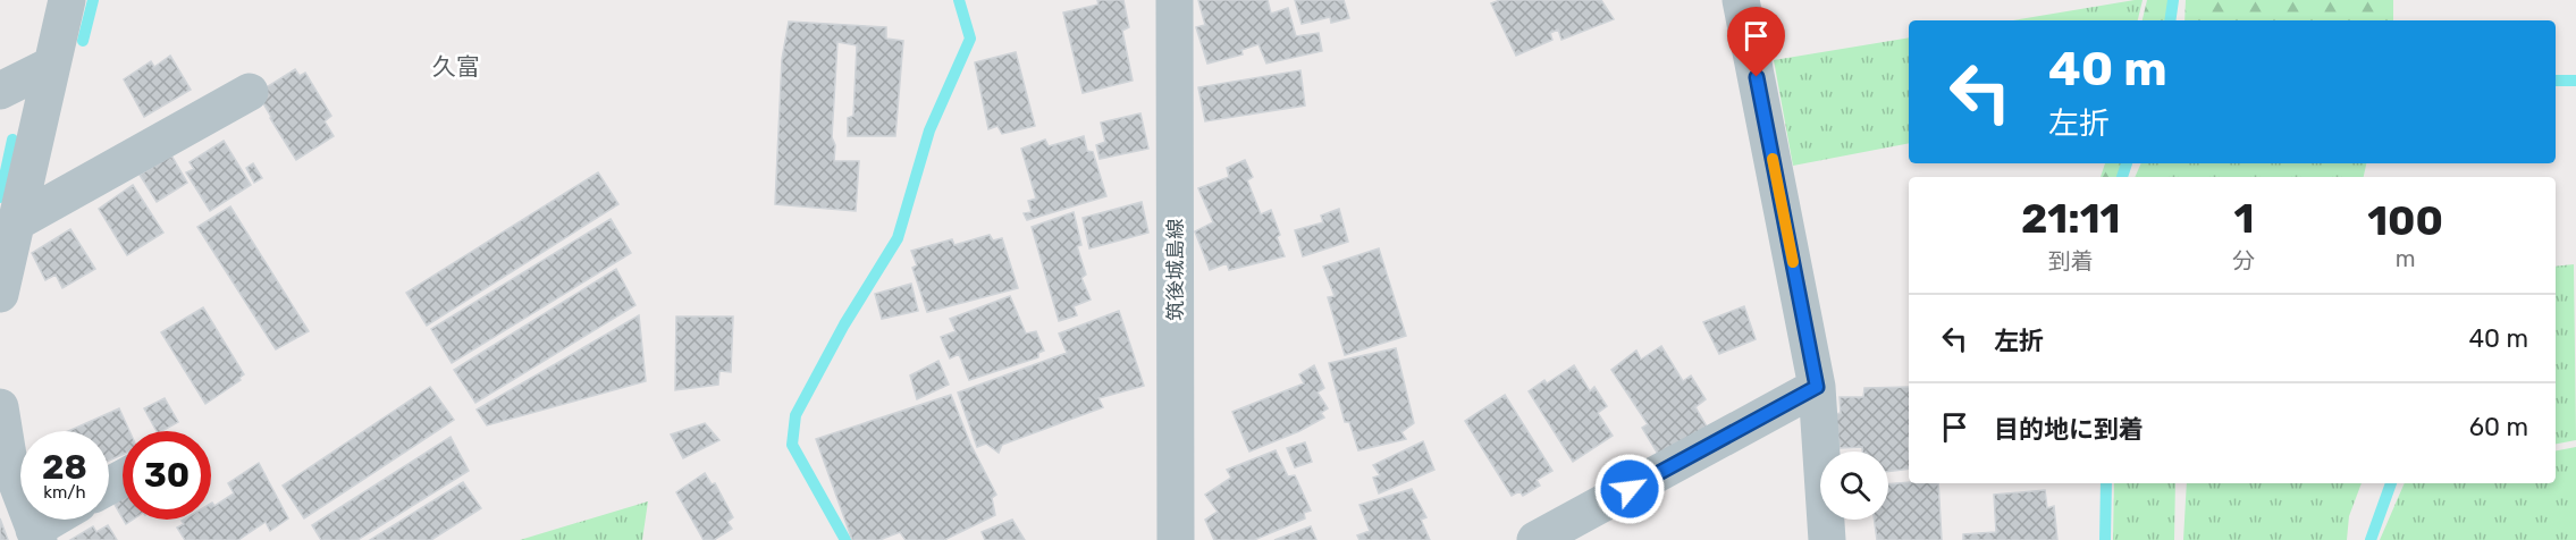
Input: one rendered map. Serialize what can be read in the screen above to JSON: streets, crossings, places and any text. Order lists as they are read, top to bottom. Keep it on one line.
{"streets":{"street":["筑後城島線"]},"districts":["久富"],"page":{"turn":["40 m","左折"],"eta":["21:11","到着","1","分","100","m"],"list":[{"name":"左折","value":"40 m"},{"name":"目的地に到着","value":"60 m"}],"speed":"28 km/h","limit":"30"}}
